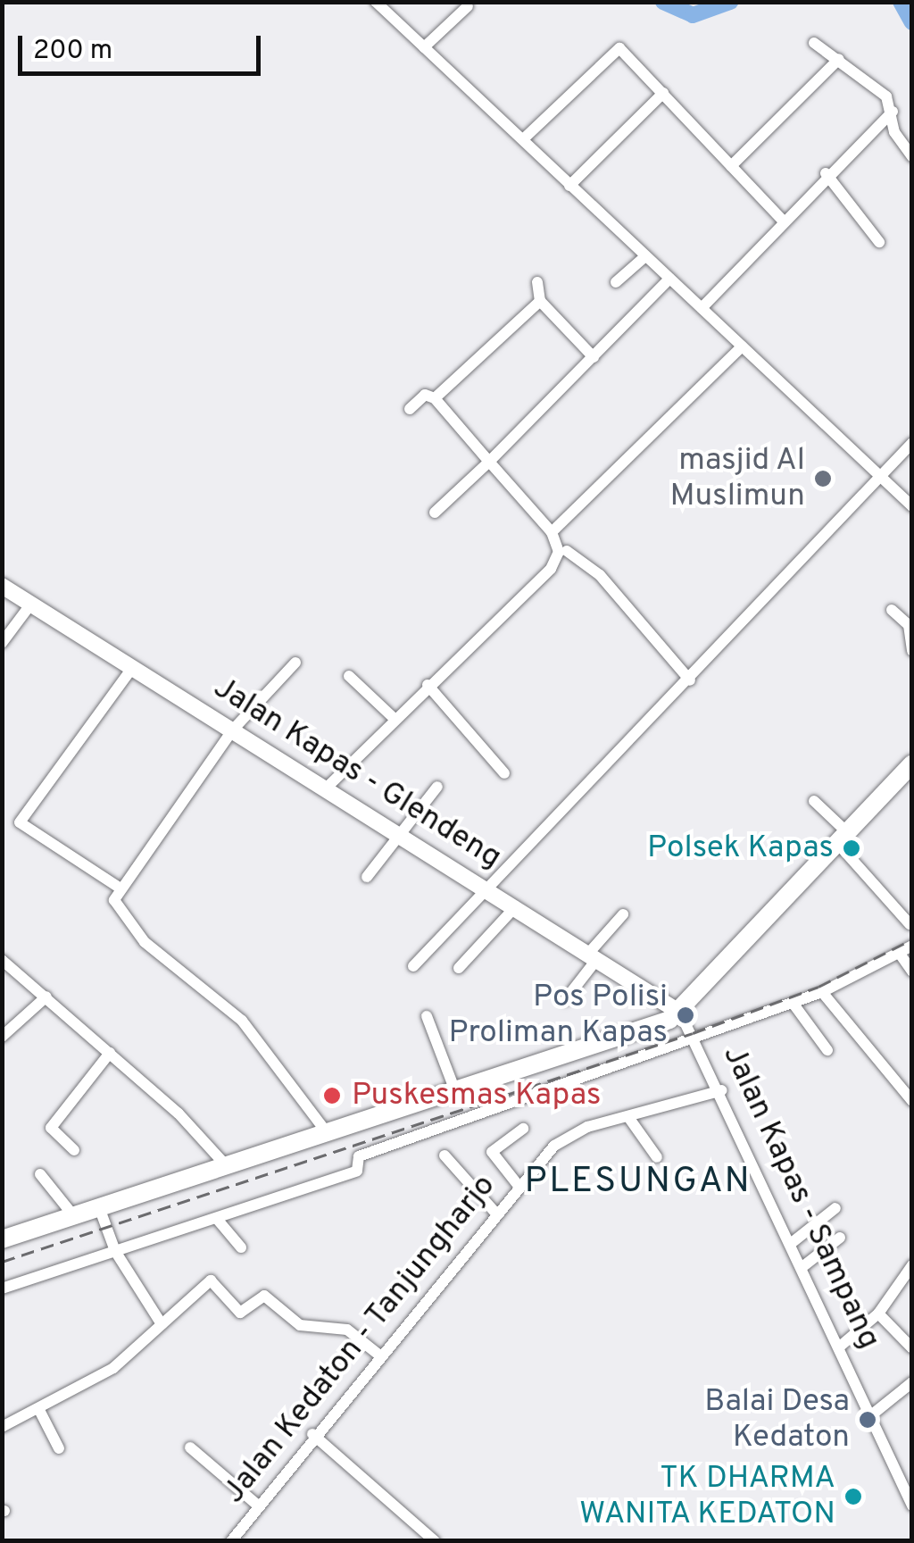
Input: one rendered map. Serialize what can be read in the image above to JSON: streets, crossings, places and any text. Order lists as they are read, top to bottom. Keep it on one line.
{"streets":{"main road":["Jalan Kapas - Glendeng"],"street":["Jalan Kapas - Sampang","Jalan Kedaton - Tanjungharjo"]},"crossings":[["Jalan Kapas - Glendeng","Jalan Kapas - Sampang"],["Jalan Kapas - Sampang","Jalan Kedaton - Tanjungharjo"]],"districts":["PLESUNGAN"],"places":["masjid Al Muslimun","Polsek Kapas","Pos Polisi Proliman Kapas","Puskesmas Kapas","Balai Desa Kedaton","TK DHARMA WANITA KEDATON"],"scale_bar":"200 m"}
